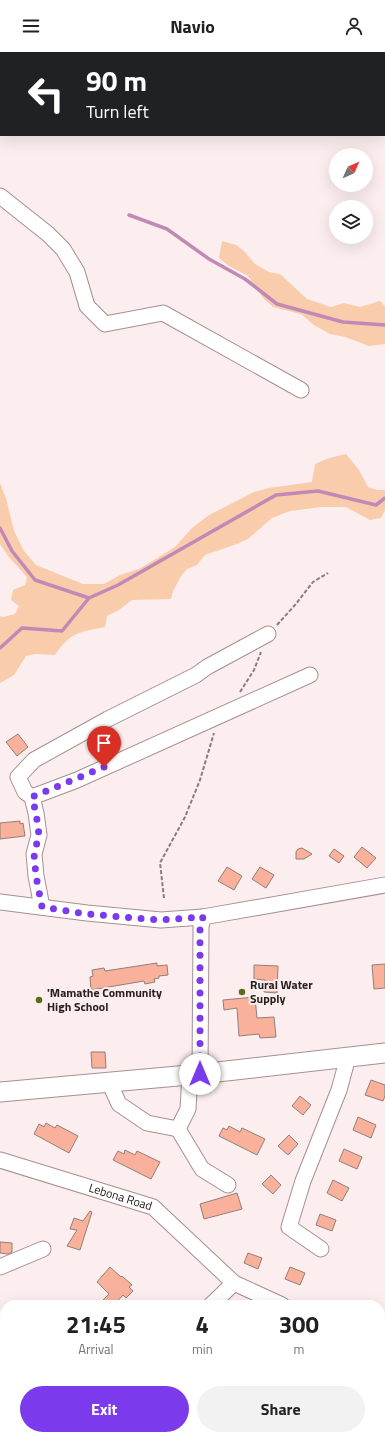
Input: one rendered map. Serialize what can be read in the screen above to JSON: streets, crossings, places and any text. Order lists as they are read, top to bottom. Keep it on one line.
{"streets":{"street":["Lebona Road"]},"places":["Rural Water Supply","'Mamathe Community High School"],"north":"top right","page":{"header":"Navio","turn":["90 m","Turn left"],"eta":["21:45","Arrival","4","min","300","m"],"buttons":["Exit","Share"]}}
